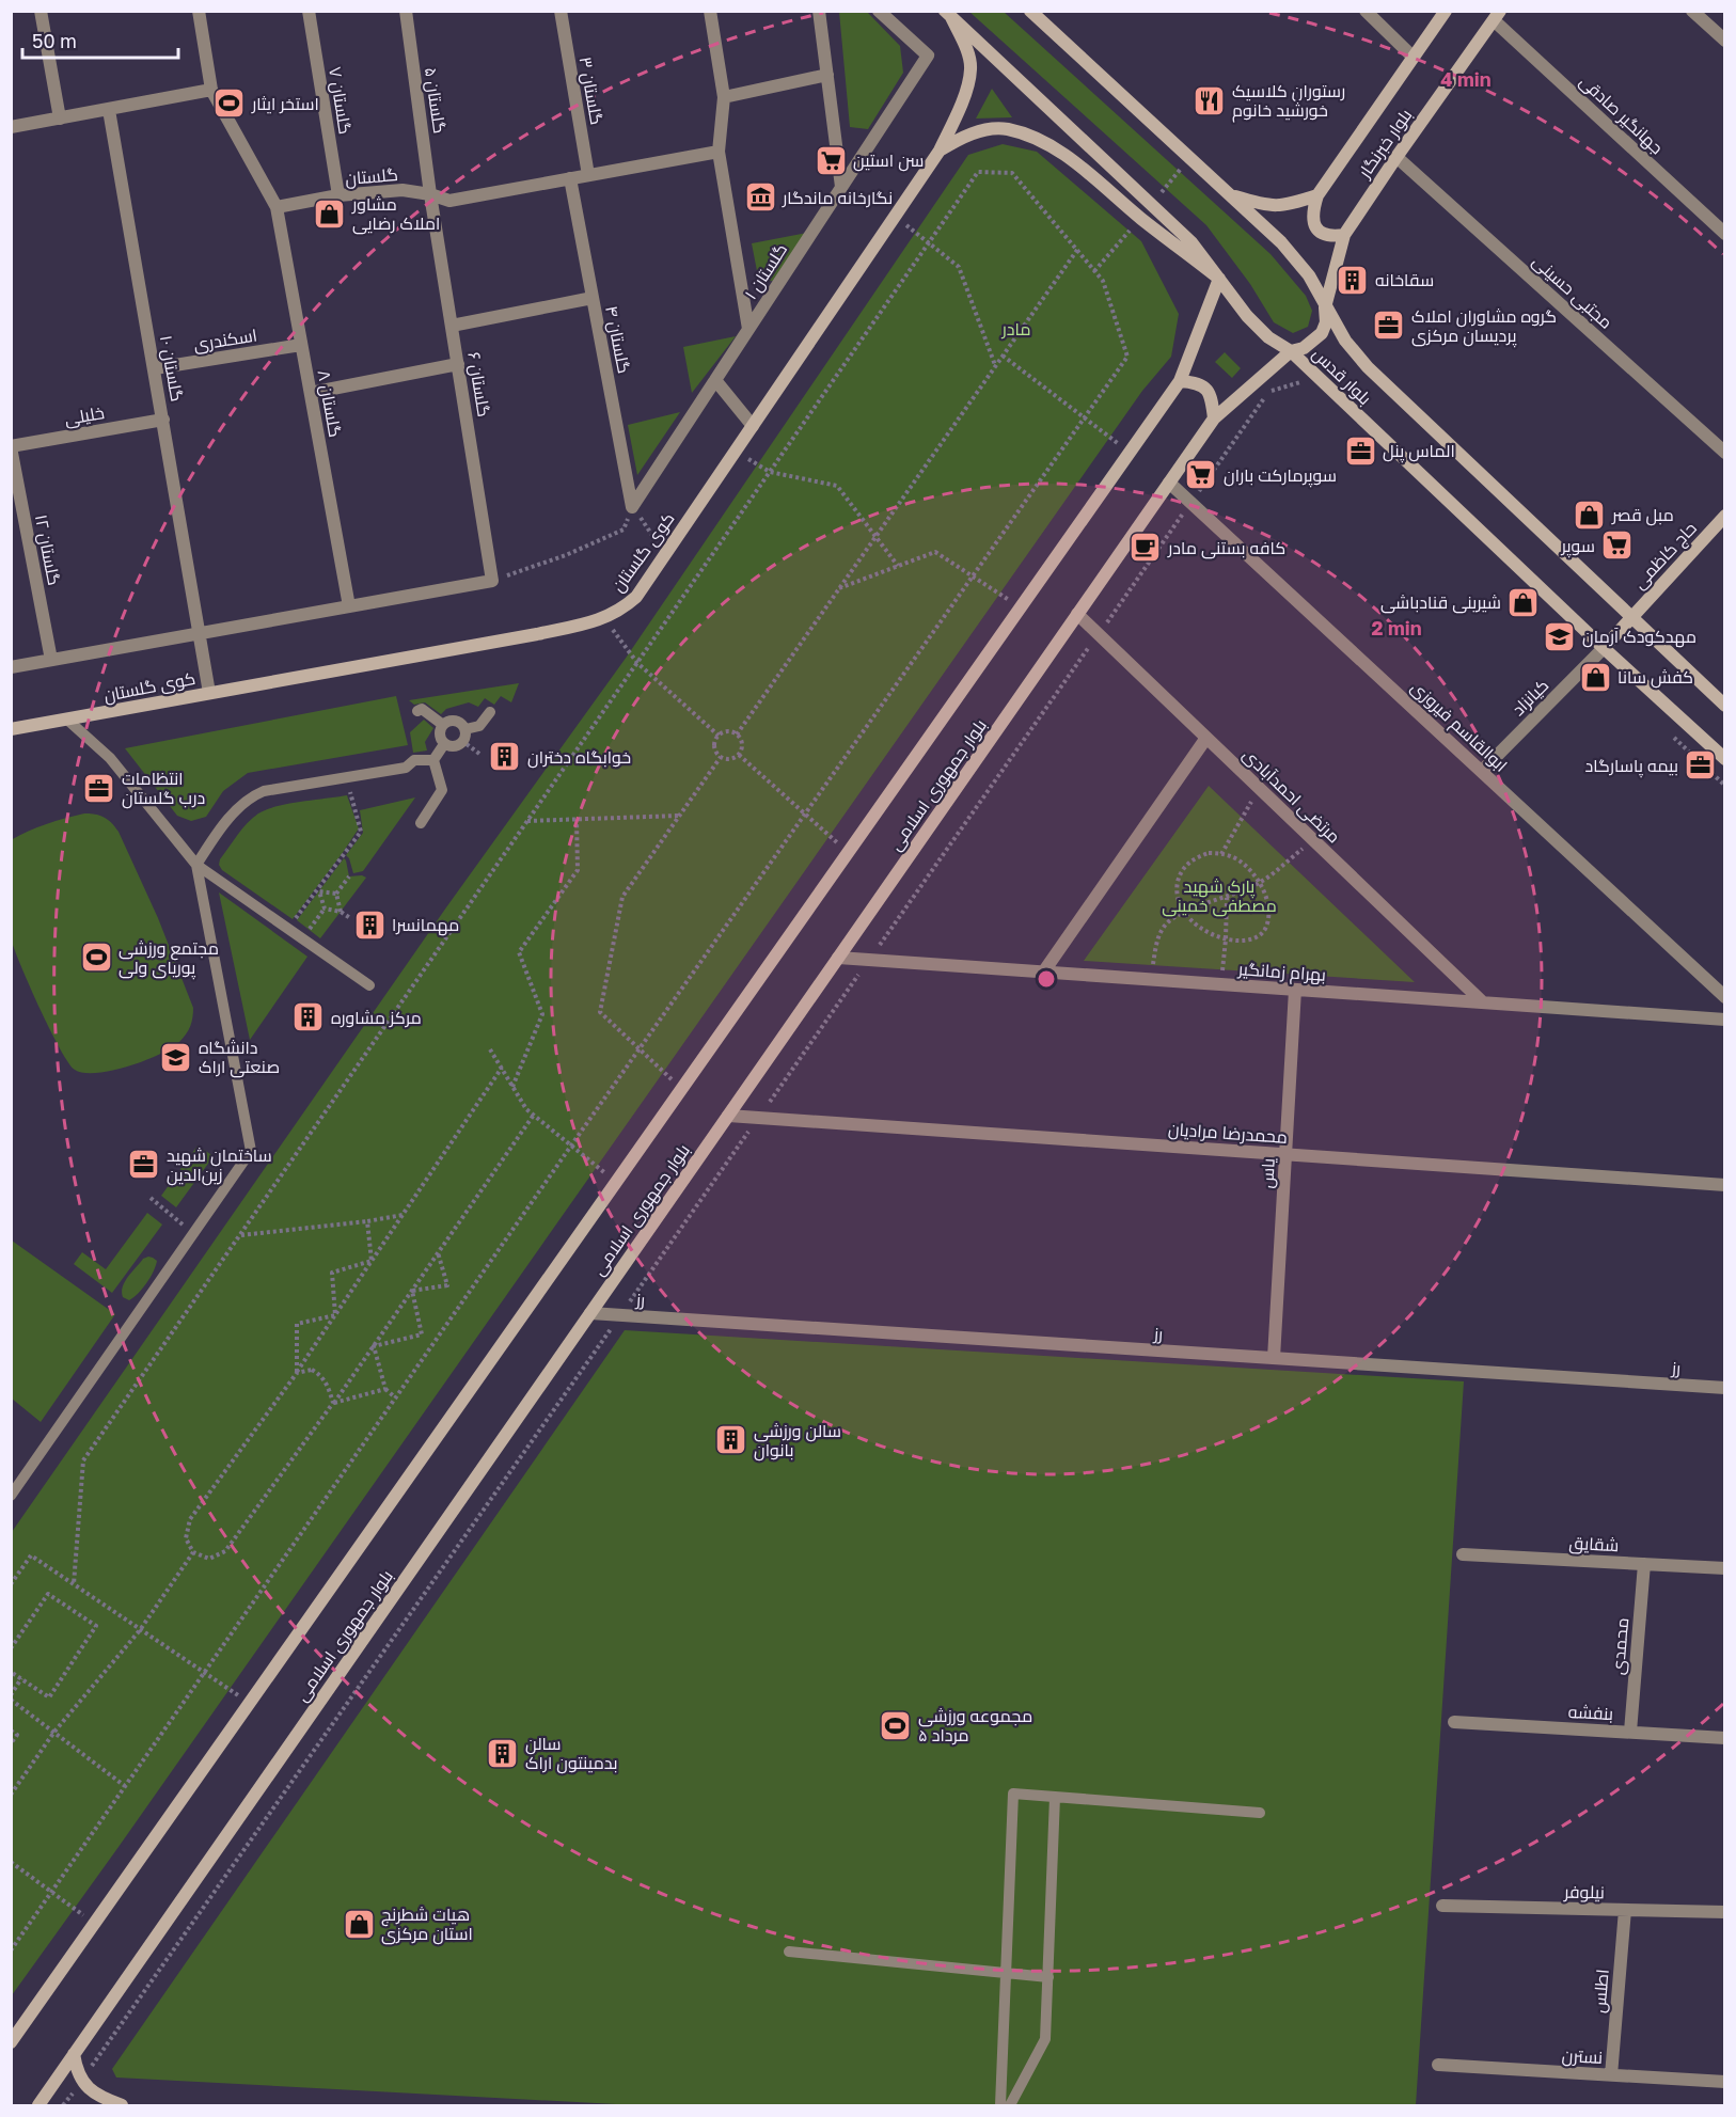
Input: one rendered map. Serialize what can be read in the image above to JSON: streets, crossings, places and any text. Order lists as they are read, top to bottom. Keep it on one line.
{"streets":{"main road":["بلوار خبرنگار","بلوار قدس","کوی گلستان","حاج کاظمی","بلوار جمهوری اسلامی"],"street":["گلستان ۳","گلستان ۷","گلستان ۵","جهانگیر صادقی","گلستان","گلستان ۱","مجتبی حسینی","اسکندری","گلستان ۴","گلستان ۱۰","گلستان ۶","گلستان ۸","خلیلی","گلستان ۱۲","کیانزاد","ابوالقاسم فیروزی","مرتضی احمدآبادی","بهرام زمانگیر","محمدرضا مرادیان","یاس","رز","شقایق","محمدی","بنفشه","نیلوفر","اطلس","نسترن"]},"crossings":[["گلستان ۳","گلستان"],["گلستان ۷","گلستان"],["گلستان ۵","گلستان"],["گلستان ۵","گلستان ۶"],["جهانگیر صادقی","بلوار خبرنگار"],["بلوار خبرنگار","مجتبی حسینی"],["بلوار خبرنگار","بلوار قدس"],["بلوار خبرنگار","بلوار جمهوری اسلامی"],["گلستان","گلستان ۴"],["گلستان","گلستان ۶"],["گلستان","گلستان ۸"],["گلستان ۱","گلستان ۴"],["اسکندری","گلستان ۱۰"],["اسکندری","گلستان ۸"],["گلستان ۱۰","خلیلی"],["گلستان ۱۰","کوی گلستان"],["بلوار قدس","کوی گلستان"],["بلوار قدس","حاج کاظمی"],["بلوار قدس","کیانزاد"],["بلوار قدس","بلوار جمهوری اسلامی"],["خلیلی","گلستان ۱۲"],["حاج کاظمی","کیانزاد"],["کیانزاد","ابوالقاسم فیروزی"],["ابوالقاسم فیروزی","بلوار جمهوری اسلامی"],["بلوار جمهوری اسلامی","مرتضی احمدآبادی"],["بلوار جمهوری اسلامی","بهرام زمانگیر"],["بلوار جمهوری اسلامی","محمدرضا مرادیان"],["بلوار جمهوری اسلامی","رز"],["مرتضی احمدآبادی","بهرام زمانگیر"],["بهرام زمانگیر","یاس"],["محمدرضا مرادیان","یاس"],["یاس","رز"],["شقایق","محمدی"],["محمدی","بنفشه"],["نیلوفر","اطلس"],["اطلس","نسترن"]],"parks":["مادر","پارک شهید مصطفی خمینی"],"places":{"restaurant":["رستوران کلاسیک خورشید خانوم"],"sports":["استخر ایثار","مجتمع ورزشی پوریای ولی","مجموعه ورزشی ۵ مرداد"],"supermarket":["سن استین","سوپرمارکت باران","سوپر"],"museum":["نگارخانه ماندگار"],"shop":["مشاور املاک رضایی","مبل قصر","شیرینی قنادباشی","کفش سانا","هیات شطرنج استان مرکزی"],"building":["سقاخانه","خوابگاه دختران","مهمانسرا","مرکز مشاوره","سالن ورزشی بانوان","سالن بدمینتون اراک"],"office":["گروه مشاوران املاک پردیسان مرکزی","الماس پنل","بیمه پاسارگاد","انتظامات درب گلستان","ساختمان شهید زین‌الدین"],"cafe":["کافه بستنی مادر"],"school or university":["مهدکودک آرمان","دانشگاه صنعتی اراک"]},"scale_bar":"50 m","rings":["4 min","2 min"]}
